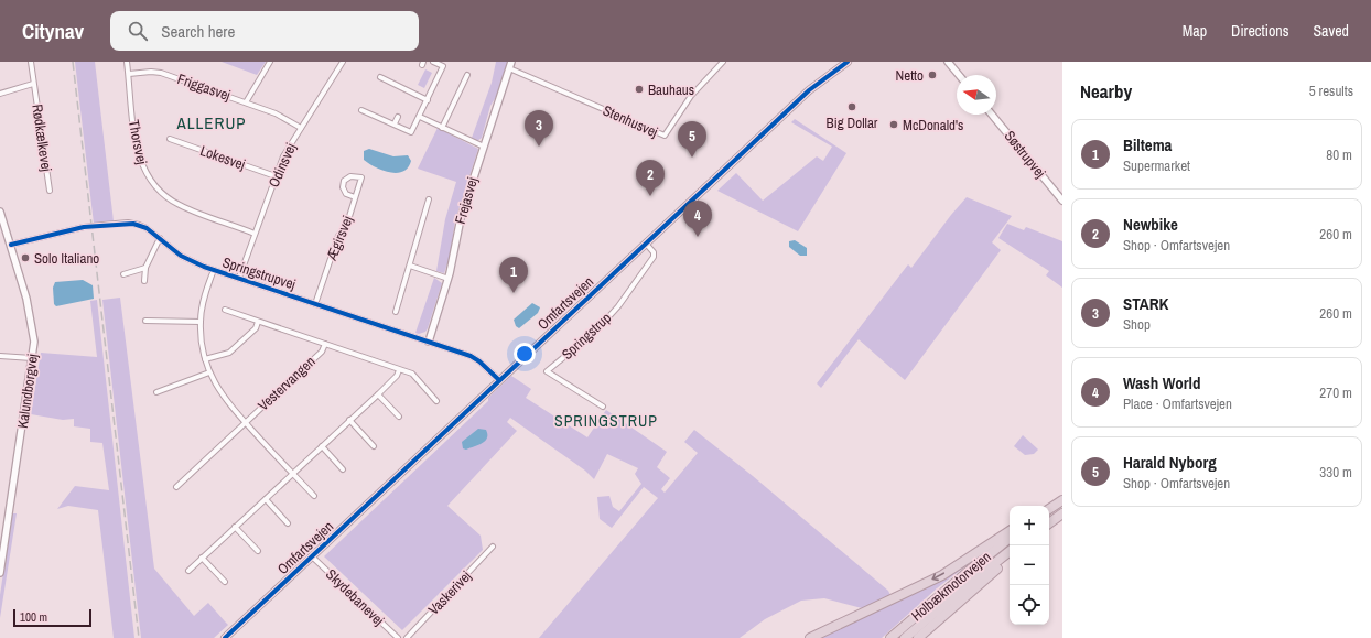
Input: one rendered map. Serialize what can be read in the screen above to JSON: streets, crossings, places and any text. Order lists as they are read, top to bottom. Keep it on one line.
{"streets":{"highway":["Holbækmotorvejen"],"main road":["Omfartsvejen"],"street":["Friggasvej","Stenhusvej","Rødkælkevej","Thorsvej","Søstrupvej","Lokesvej","Odinsvej","Frejasvej","Ægirsvej","Springstrupvej","Springstrup","Vestervangen","Kalundborgvej","Vaskerivej","Skydebanevej"]},"crossings":[["Friggasvej","Thorsvej"],["Friggasvej","Odinsvej"],["Stenhusvej","Frejasvej"],["Thorsvej","Odinsvej"],["Lokesvej","Odinsvej"],["Odinsvej","Springstrupvej"],["Frejasvej","Springstrupvej"],["Ægirsvej","Springstrupvej"],["Springstrupvej","Omfartsvejen"],["Springstrupvej","Vestervangen"],["Springstrupvej","Kalundborgvej"],["Omfartsvejen","Springstrup"],["Omfartsvejen","Skydebanevej"]],"districts":["ALLERUP","SPRINGSTRUP"],"places":["Netto","Bauhaus","Big Dollar","McDonald's","Solo Italiano"],"scale_bar":"100 m","north":"left","page":{"header":"Citynav","search":"Search here","nav":["Map","Directions","Saved"],"heading":["Nearby","5 results"],"pins":["3","5","2","4","1"],"list":[{"mark":"1","name":"Biltema","note":"Supermarket","value":"80 m"},{"mark":"2","name":"Newbike","note":"Shop · Omfartsvejen","value":"260 m"},{"mark":"3","name":"STARK","note":"Shop","value":"260 m"},{"mark":"4","name":"Wash World","note":"Place · Omfartsvejen","value":"270 m"},{"mark":"5","name":"Harald Nyborg","note":"Shop · Omfartsvejen","value":"330 m"}],"map_buttons":["+","−"],"scale":"100 m"}}
